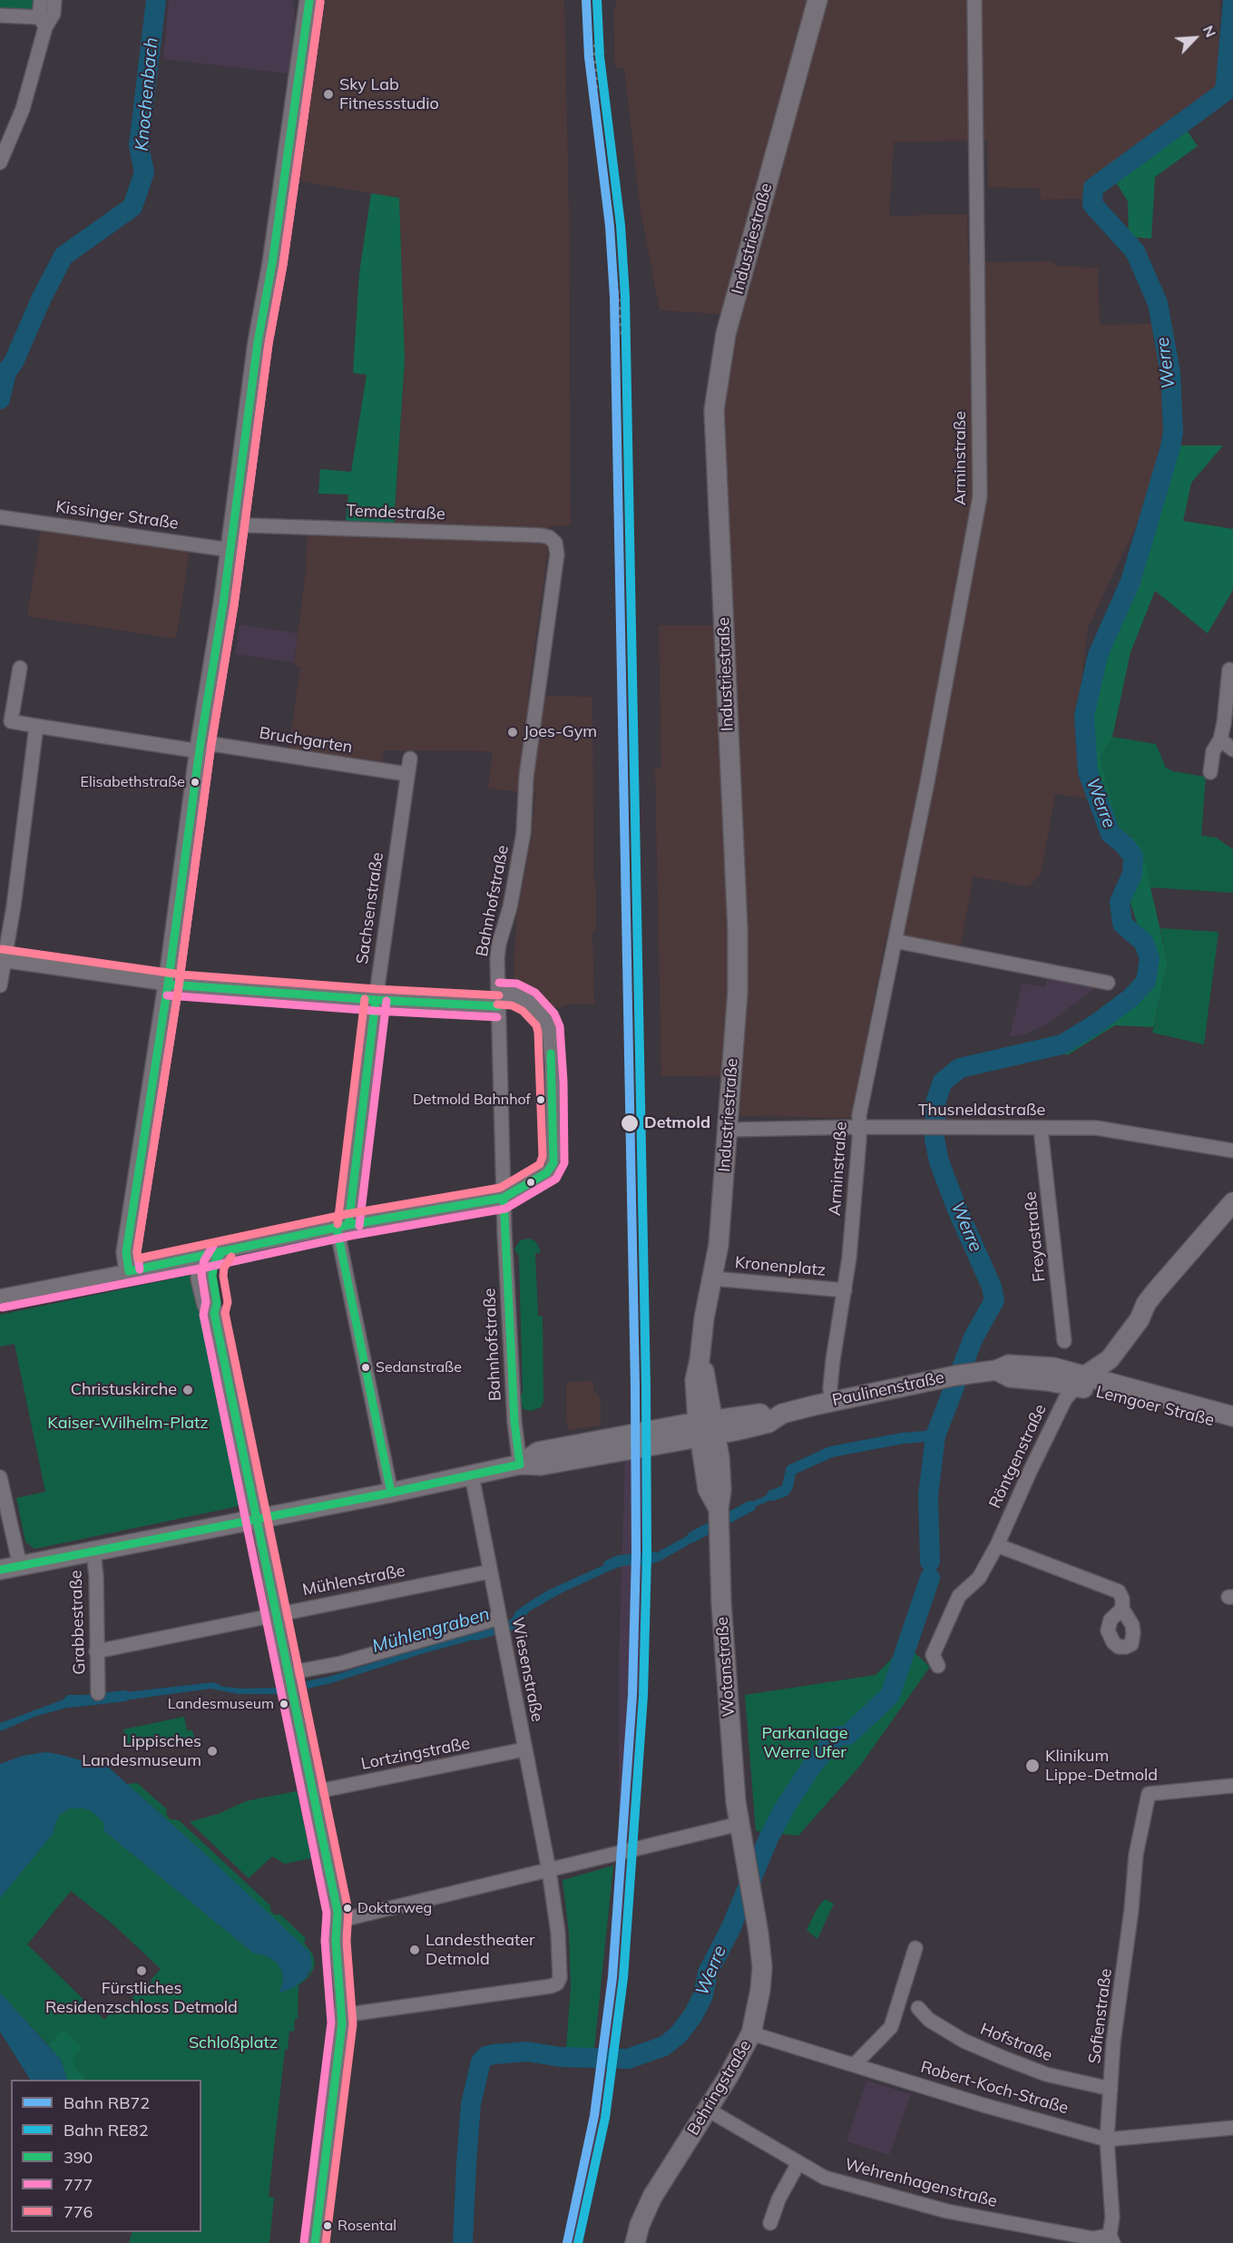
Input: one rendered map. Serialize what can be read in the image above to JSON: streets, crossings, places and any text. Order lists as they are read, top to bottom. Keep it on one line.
{"streets":{"street":["Industriestraße","Arminstraße","Temdestraße","Kissinger Straße","Bruchgarten","Bahnhofstraße","Sachsenstraße","Thusneldastraße","Freyastraße","Kronenplatz","Paulinenstraße","Lemgoer Straße","Röntgenstraße","Mühlenstraße","Grabbestraße","Wotanstraße","Wiesenstraße","Lortzingstraße","Sofienstraße","Hofstraße","Behringstraße","Robert-Koch-Straße","Wehrenhagenstraße"]},"crossings":[["Industriestraße","Thusneldastraße"],["Industriestraße","Kronenplatz"],["Industriestraße","Paulinenstraße"],["Industriestraße","Wotanstraße"],["Arminstraße","Thusneldastraße"],["Arminstraße","Kronenplatz"],["Arminstraße","Paulinenstraße"],["Temdestraße","Bahnhofstraße"],["Bruchgarten","Sachsenstraße"],["Bahnhofstraße","Paulinenstraße"],["Thusneldastraße","Freyastraße"],["Paulinenstraße","Lemgoer Straße"],["Paulinenstraße","Röntgenstraße"],["Paulinenstraße","Grabbestraße"],["Paulinenstraße","Wotanstraße"],["Paulinenstraße","Wiesenstraße"],["Lemgoer Straße","Röntgenstraße"],["Mühlenstraße","Grabbestraße"],["Mühlenstraße","Wiesenstraße"],["Wotanstraße","Behringstraße"],["Wiesenstraße","Lortzingstraße"],["Sofienstraße","Hofstraße"],["Sofienstraße","Robert-Koch-Straße"],["Sofienstraße","Wehrenhagenstraße"],["Behringstraße","Robert-Koch-Straße"],["Behringstraße","Wehrenhagenstraße"]],"water":["Knochenbach","Werre","Mühlengraben"],"parks":["Kaiser-Wilhelm-Platz","Parkanlage Werre Ufer","Schloßplatz"],"places":["Sky Lab Fitnessstudio","Joes-Gym","Elisabethstraße","Detmold Bahnhof","Detmold","Sedanstraße","Christuskirche","Landesmuseum","Lippisches Landesmuseum","Klinikum Lippe-Detmold","Doktorweg","Landestheater Detmold","Fürstliches Residenzschloss Detmold","Rosental"],"lines":["rail line RB72","rail line RE82","transit line 390","transit line 777","transit line 776"],"legend":["Bahn RB72","Bahn RE82","390","777","776"],"north":"top right"}
